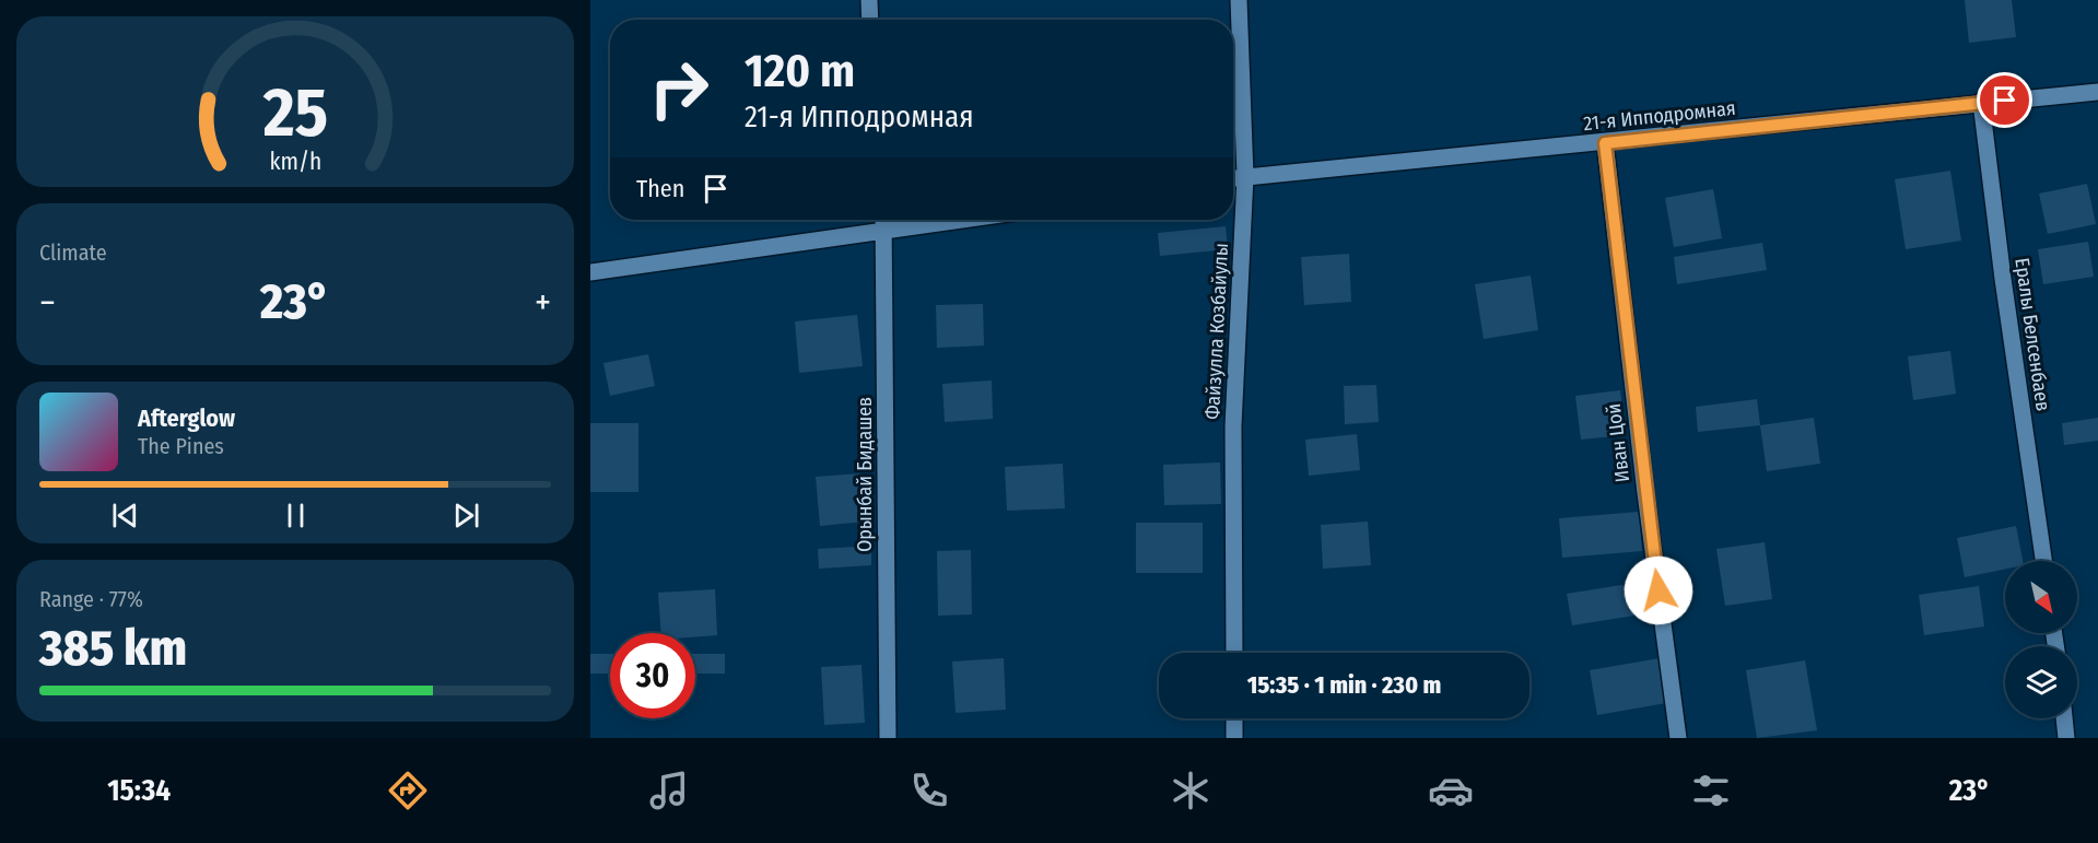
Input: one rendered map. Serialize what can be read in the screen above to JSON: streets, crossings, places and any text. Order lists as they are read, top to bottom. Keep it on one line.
{"streets":{"street":["21-я Ипподромная","Файзулла Козбайулы","Ералы Белсенбаев","Иван Цой","Орынбай Бидашев"]},"crossings":[["21-я Ипподромная","Файзулла Козбайулы"],["21-я Ипподромная","Ералы Белсенбаев"],["21-я Ипподромная","Иван Цой"]],"north":"bottom right","page":{"turn":["120 m","21-я Ипподромная"],"then":"Then","tile":["Climate",["Range · 77%","385 km"]],"heat":["−","23°","+"],"song":["Afterglow","The Pines"],"limit":"30","trip":"15:35 · 1 min · 230 m","tabs":["15:34","23°"],"gauge":["25","km/h"]}}
